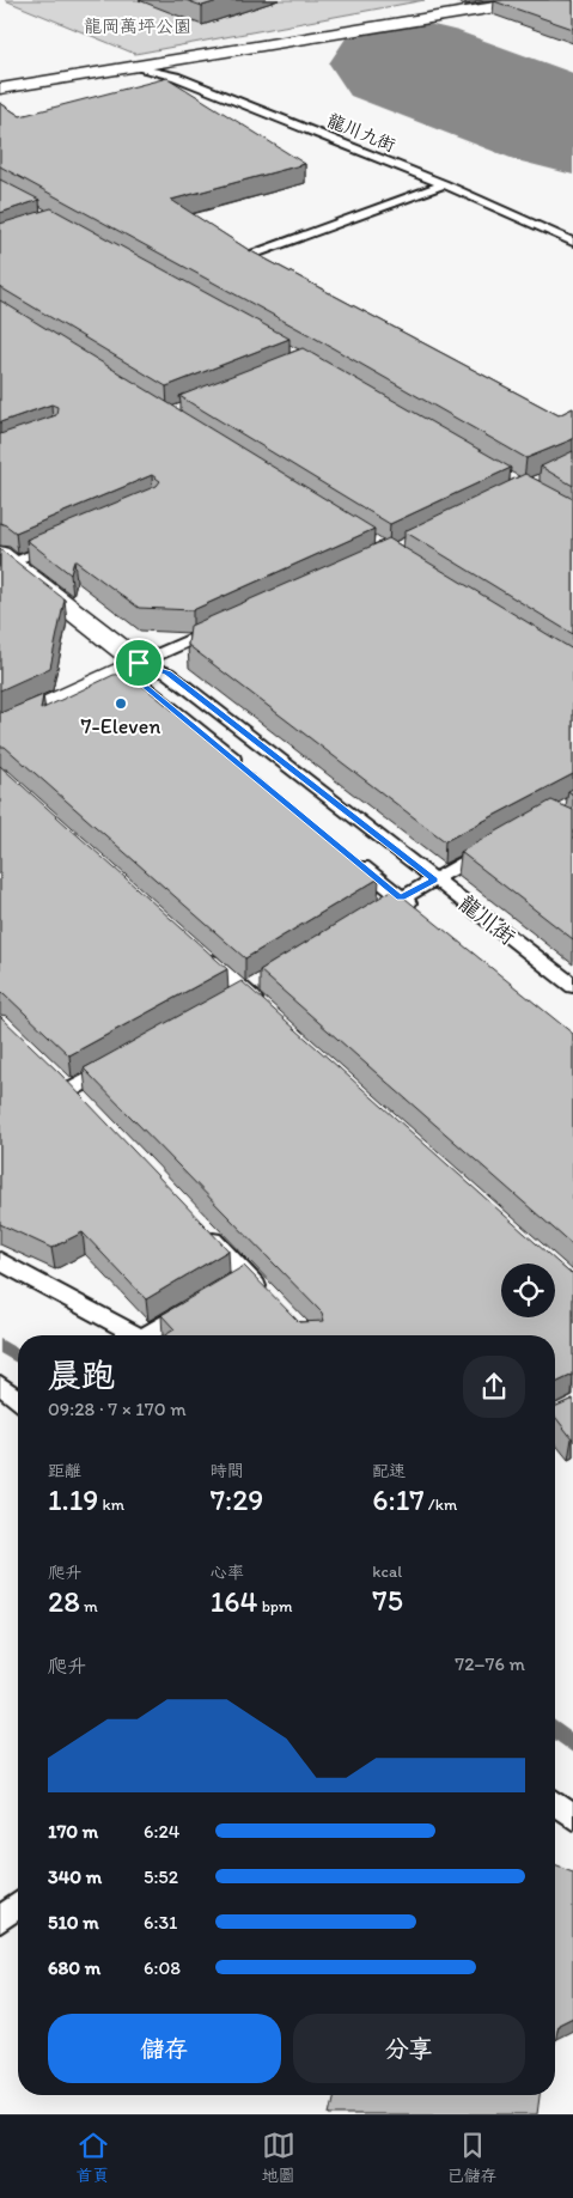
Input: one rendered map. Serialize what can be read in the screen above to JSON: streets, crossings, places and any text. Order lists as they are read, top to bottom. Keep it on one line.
{"streets":{"street":["龍川街"],"lane":["龍川九街"]},"parks":["龍岡萬坪公園"],"places":["7-Eleven"],"page":{"heading":["晨跑","09:28 · 7 × 170 m"],"stats":[["距離","1.19 km"],["時間","7:29"],["配速","6:17 /km"],["爬升","28 m"],["心率","164 bpm"],["kcal","75"]],"chart":["爬升","72–76 m"],"list":[{"name":"170 m","note":"6:24"},{"name":"340 m","note":"5:52"},{"name":"510 m","note":"6:31"},{"name":"680 m","note":"6:08"}],"buttons":["儲存","分享"],"tabs":["首頁","地圖","已儲存"]}}
